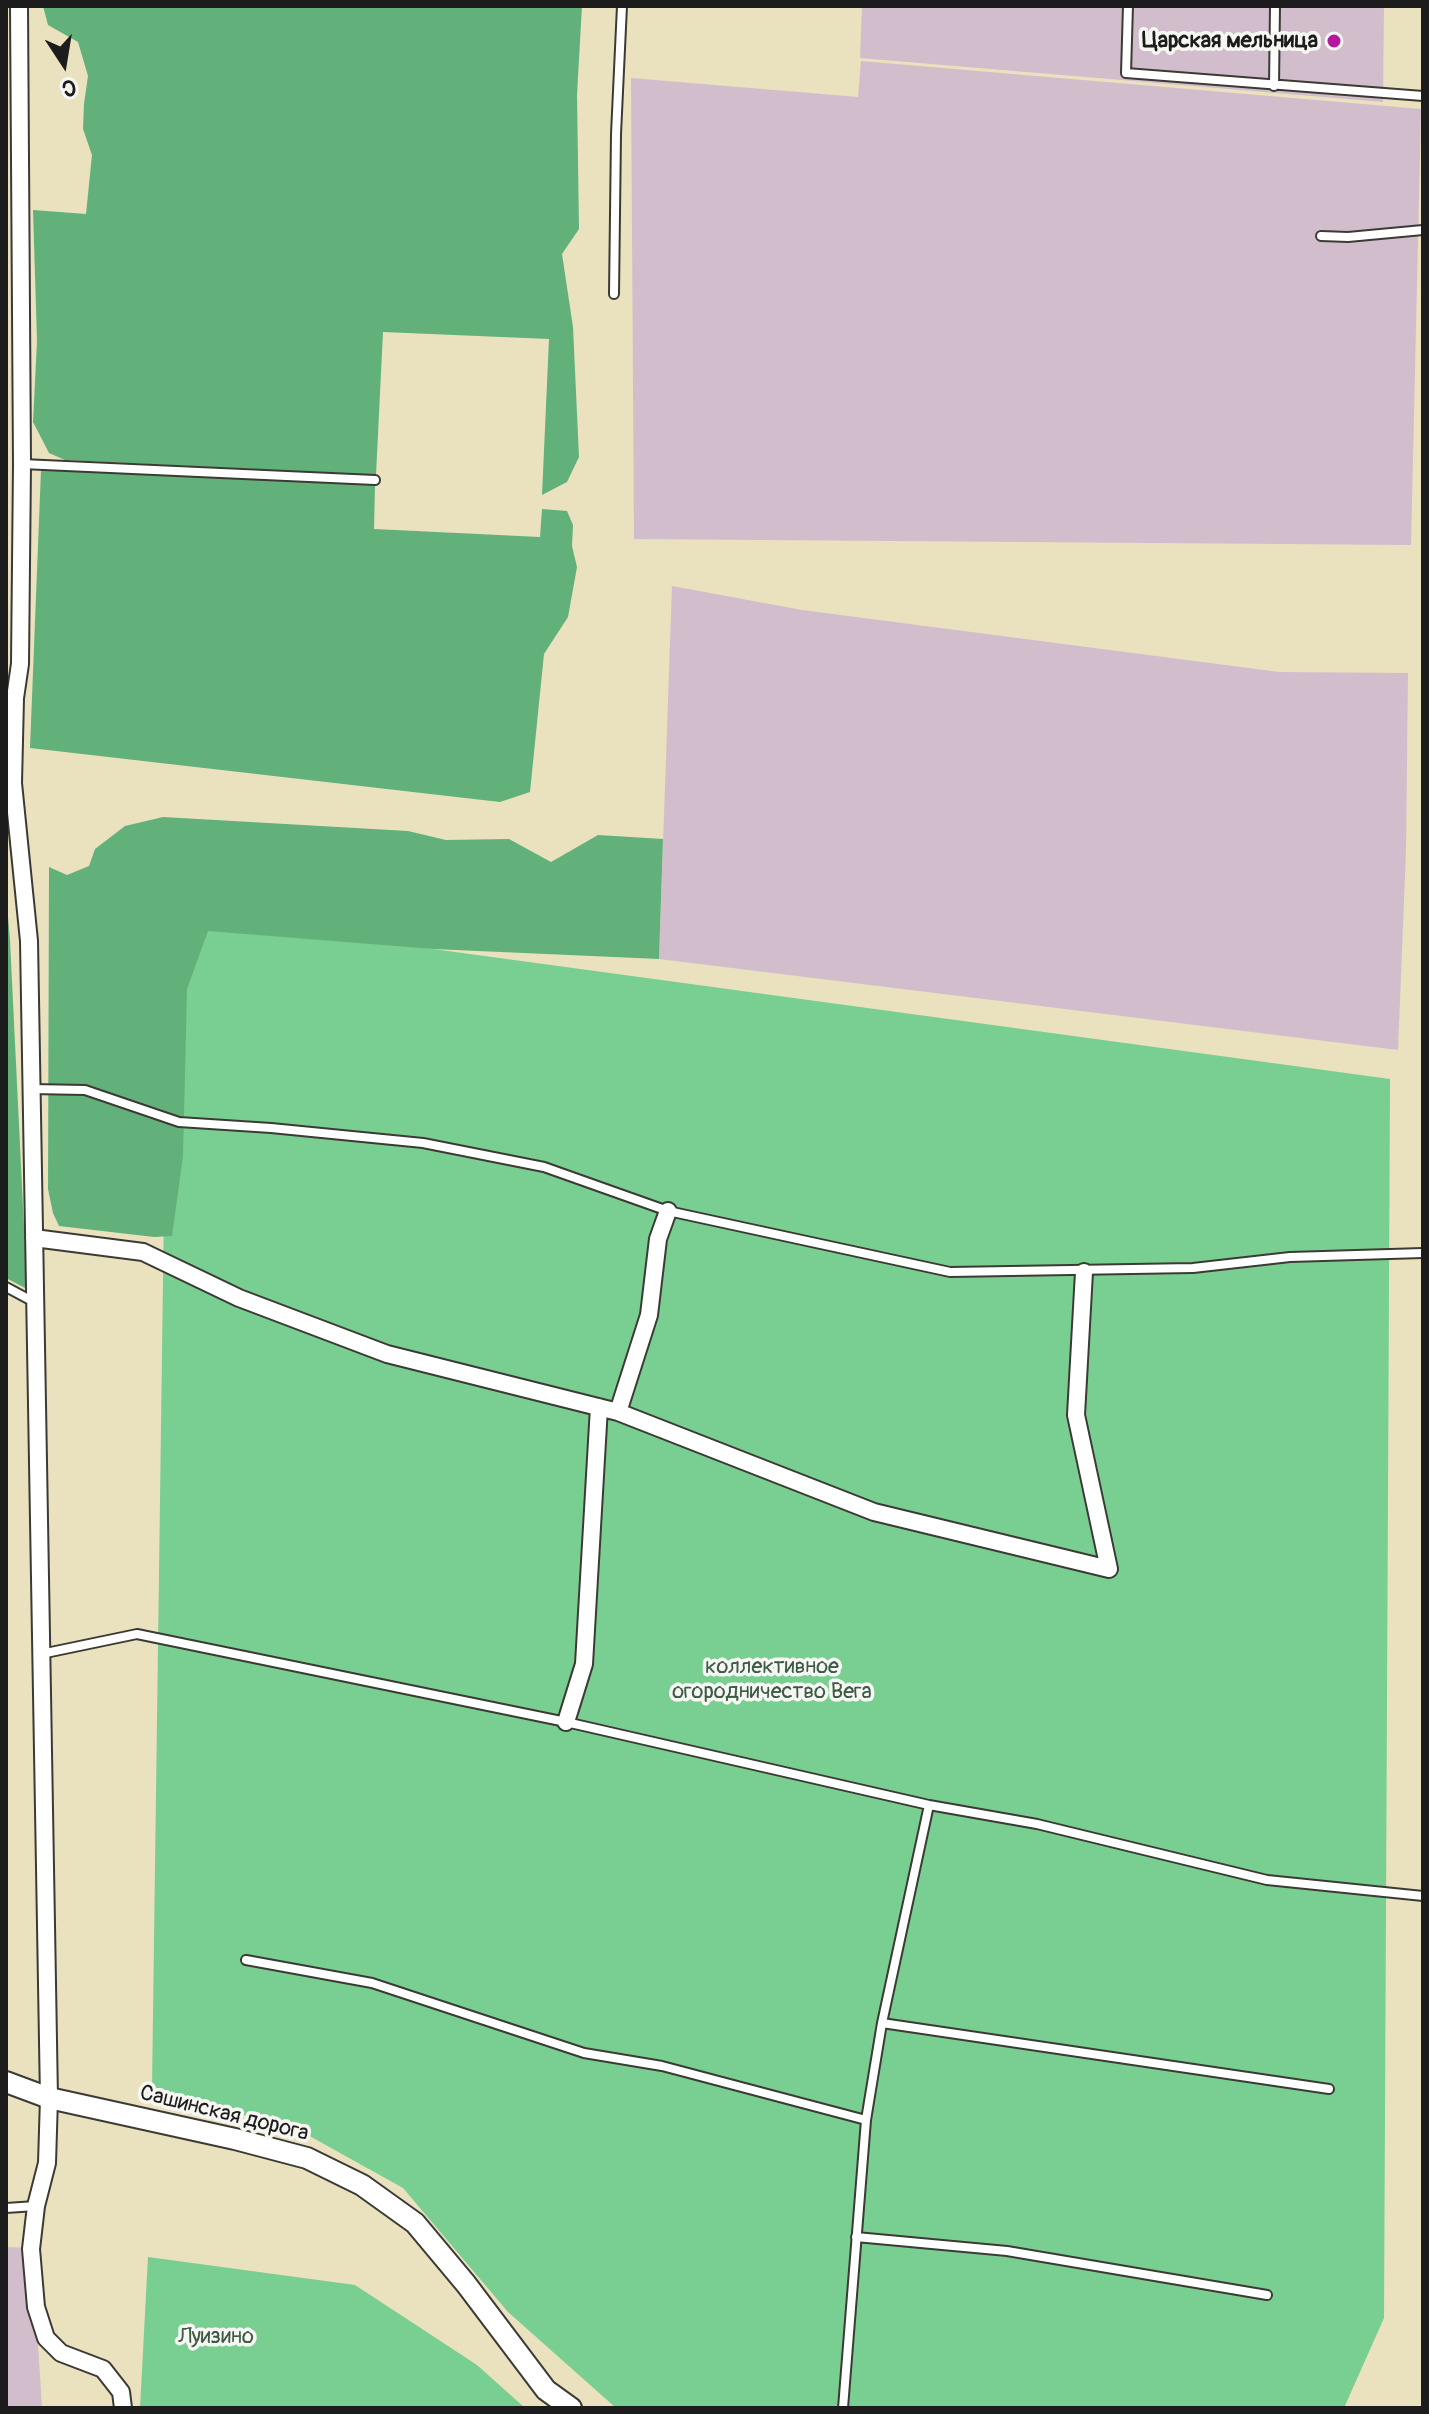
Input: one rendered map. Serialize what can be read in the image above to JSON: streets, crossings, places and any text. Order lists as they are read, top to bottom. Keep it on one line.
{"streets":{"street":["Сашинская дорога"]},"parks":["коллективное огородничество Вега","Луизино"],"places":["Царская мельница"],"north":"bottom"}
